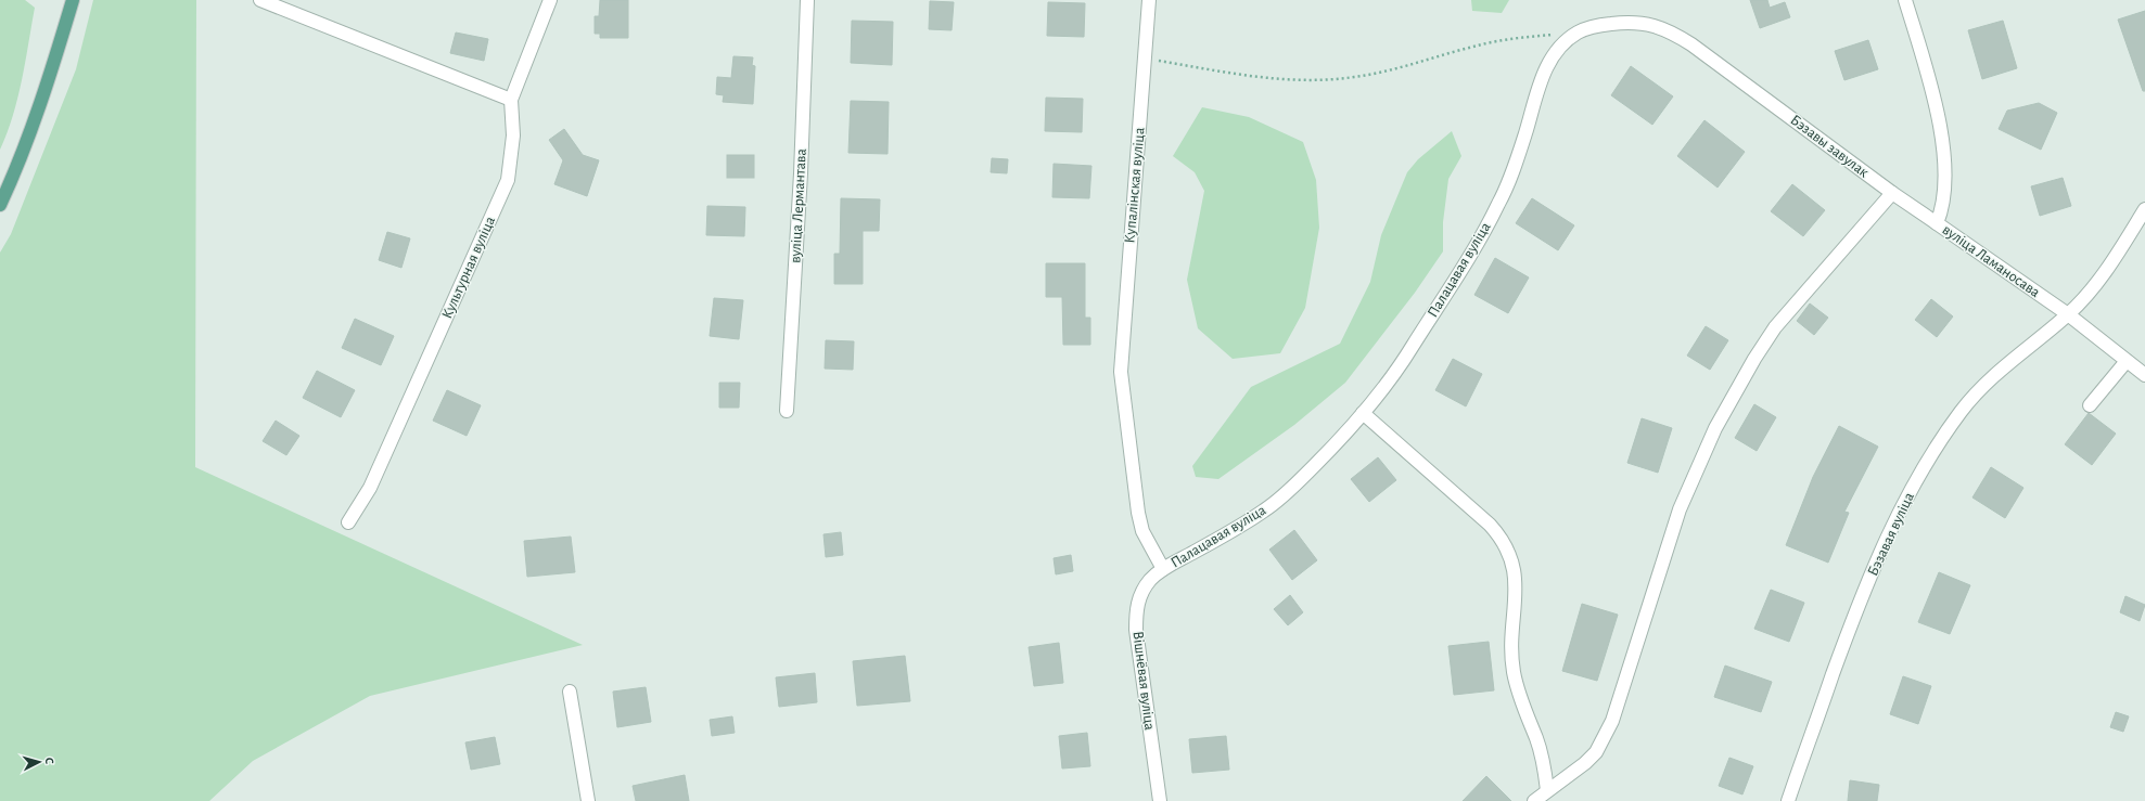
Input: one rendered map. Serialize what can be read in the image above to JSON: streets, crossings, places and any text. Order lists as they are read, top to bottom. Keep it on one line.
{"streets":{"street":["Бэзавы завулак","Купалінская вуліца","вуліца Лермантава","вуліца Ламаносава","Культурная вуліца","Палацавая вуліца","Бэзавая вуліца","Вішнёвая вуліца"]},"crossings":[["Бэзавы завулак","вуліца Ламаносава"],["Бэзавы завулак","Палацавая вуліца"],["Купалінская вуліца","Палацавая вуліца"],["Купалінская вуліца","Вішнёвая вуліца"],["вуліца Ламаносава","Бэзавая вуліца"],["Палацавая вуліца","Вішнёвая вуліца"]],"north":"right"}
